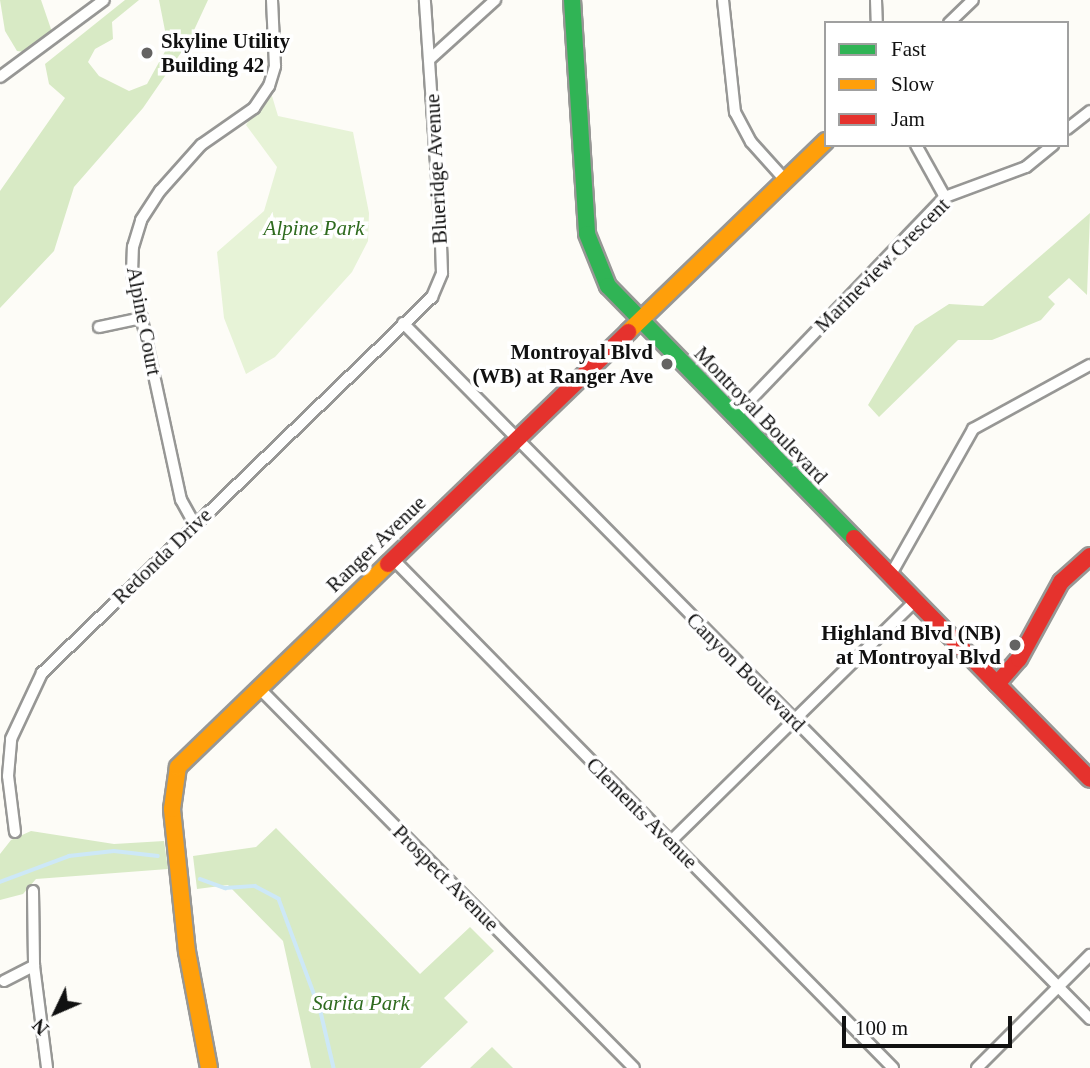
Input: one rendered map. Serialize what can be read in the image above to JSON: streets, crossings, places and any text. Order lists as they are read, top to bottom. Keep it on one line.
{"streets":{"street":["Blueridge Avenue","Marineview Crescent","Alpine Court","Montroyal Boulevard","Ranger Avenue","Redonda Drive","Canyon Boulevard","Clements Avenue","Prospect Avenue"]},"crossings":[["Blueridge Avenue","Redonda Drive"],["Blueridge Avenue","Canyon Boulevard"],["Marineview Crescent","Montroyal Boulevard"],["Alpine Court","Redonda Drive"],["Montroyal Boulevard","Ranger Avenue"],["Ranger Avenue","Canyon Boulevard"],["Ranger Avenue","Clements Avenue"],["Ranger Avenue","Prospect Avenue"],["Redonda Drive","Canyon Boulevard"]],"parks":["Alpine Park","Sarita Park"],"places":["Skyline Utility Building 42","Montroyal Blvd (WB) at Ranger Ave","Highland Blvd (NB) at Montroyal Blvd"],"legend":["Fast","Slow","Jam"],"scale_bar":"100 m","north":"bottom left"}
